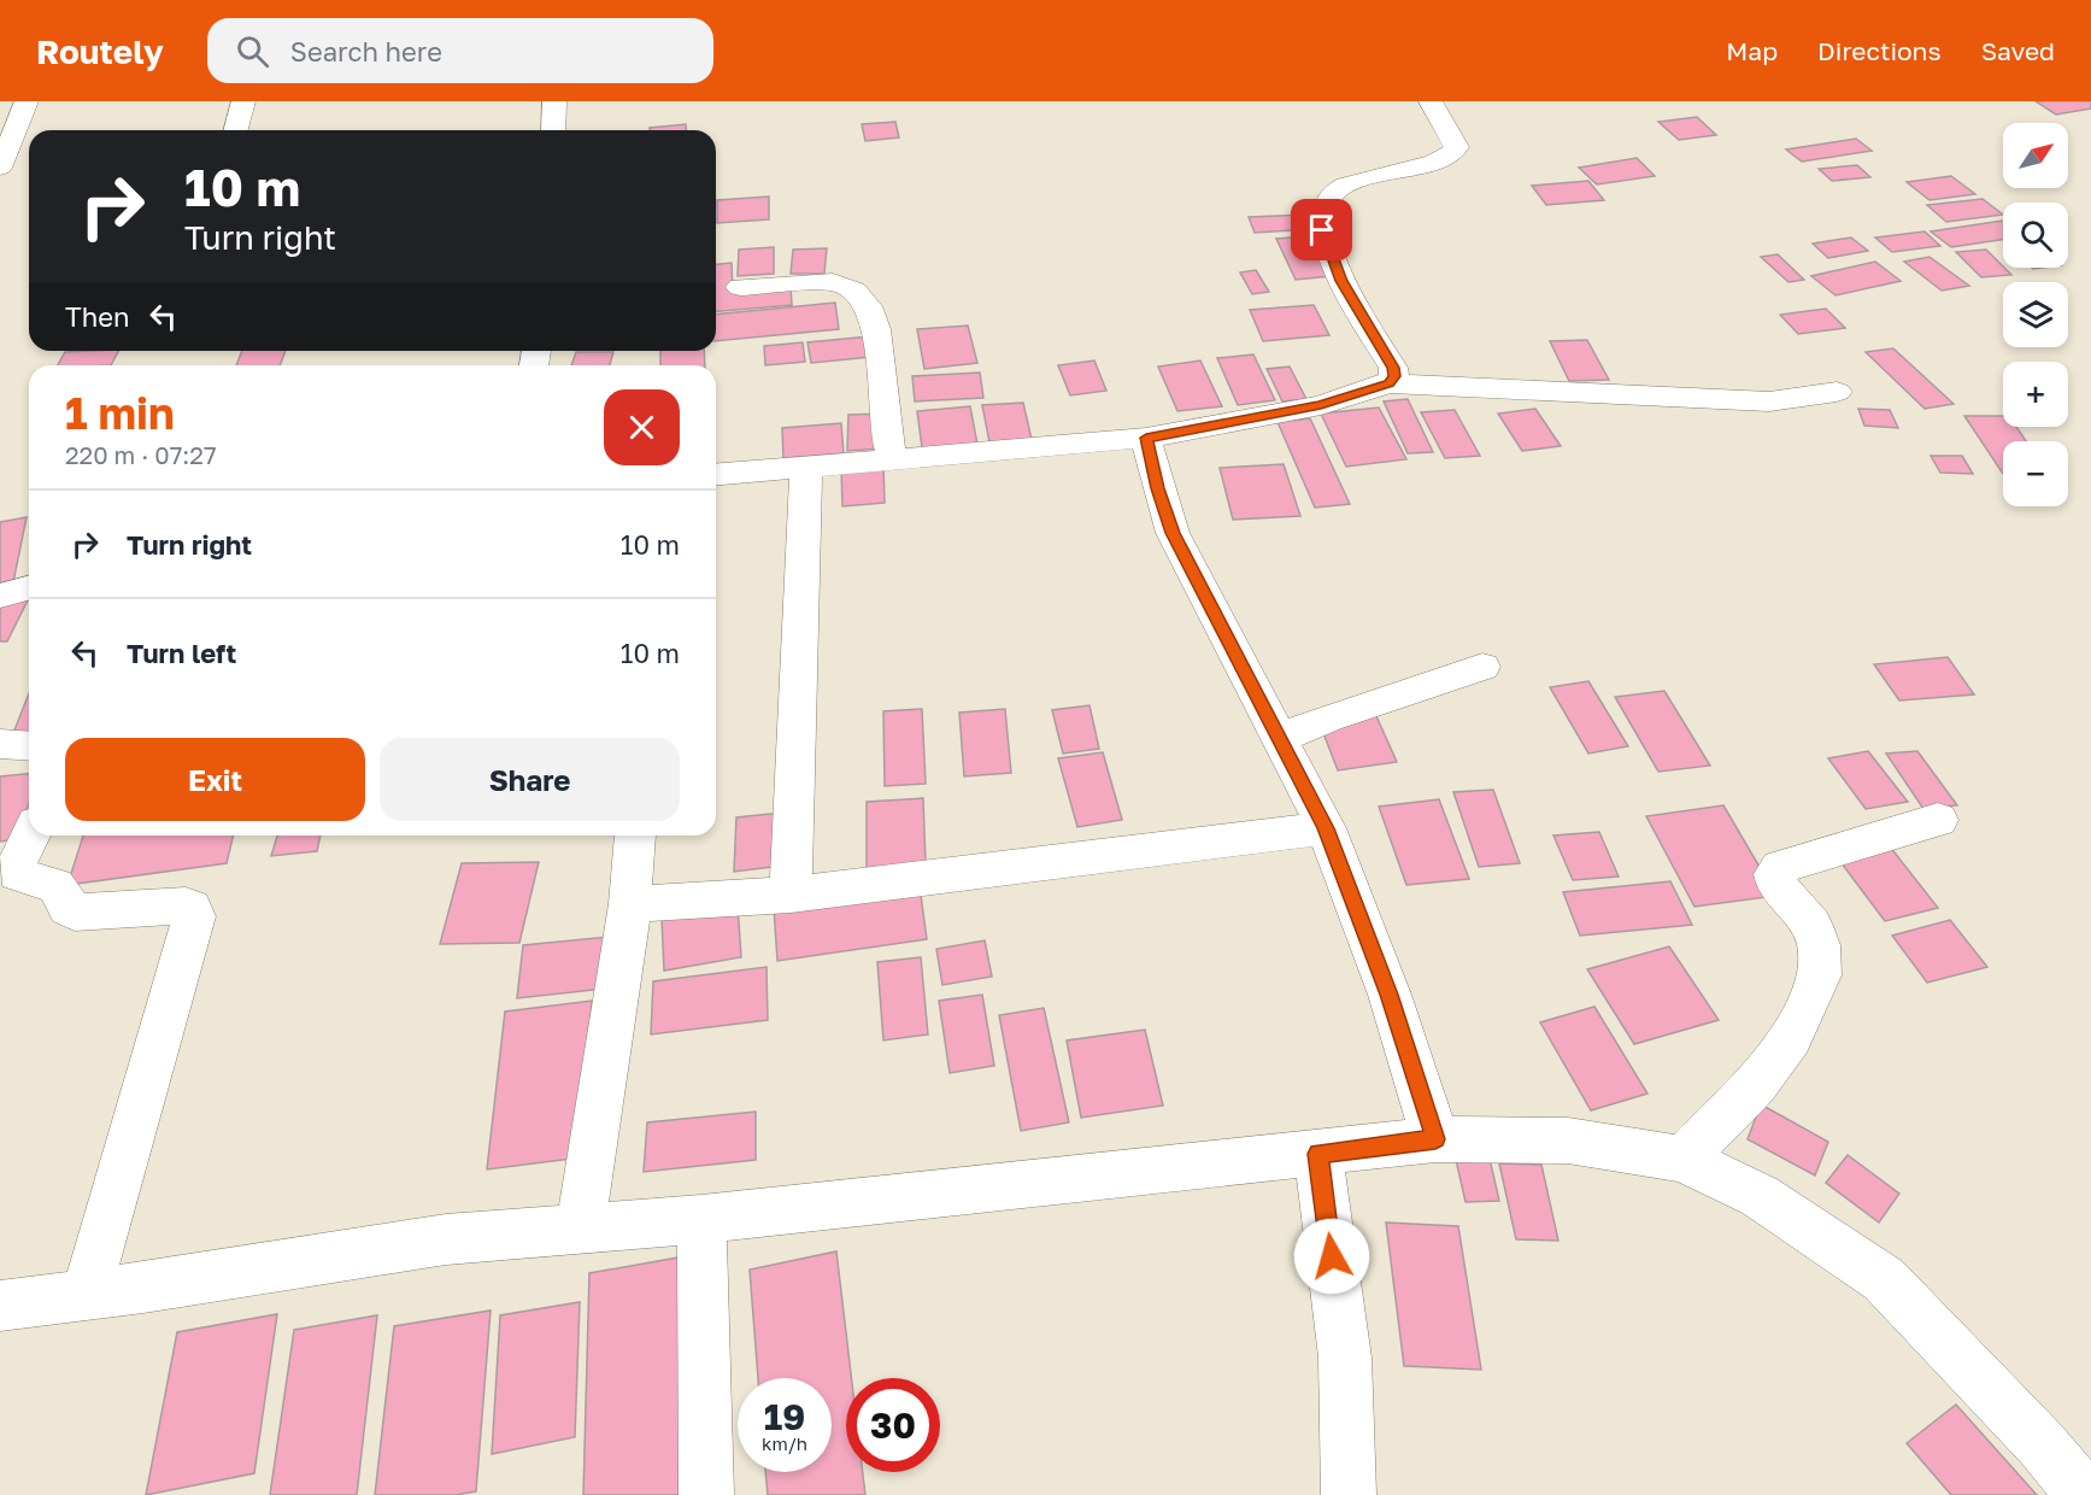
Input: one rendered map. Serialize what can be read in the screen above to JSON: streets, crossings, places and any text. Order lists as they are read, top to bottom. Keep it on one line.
{"north":"top right","page":{"header":"Routely","search":"Search here","nav":["Map","Directions","Saved"],"map_buttons":["+","−"],"turn":["10 m","Turn right"],"then":"Then","heading":["1 min","220 m · 07:27"],"list":[{"name":"Turn right","value":"10 m"},{"name":"Turn left","value":"10 m"}],"buttons":["Exit","Share"],"speed":"19 km/h","limit":"30"}}
